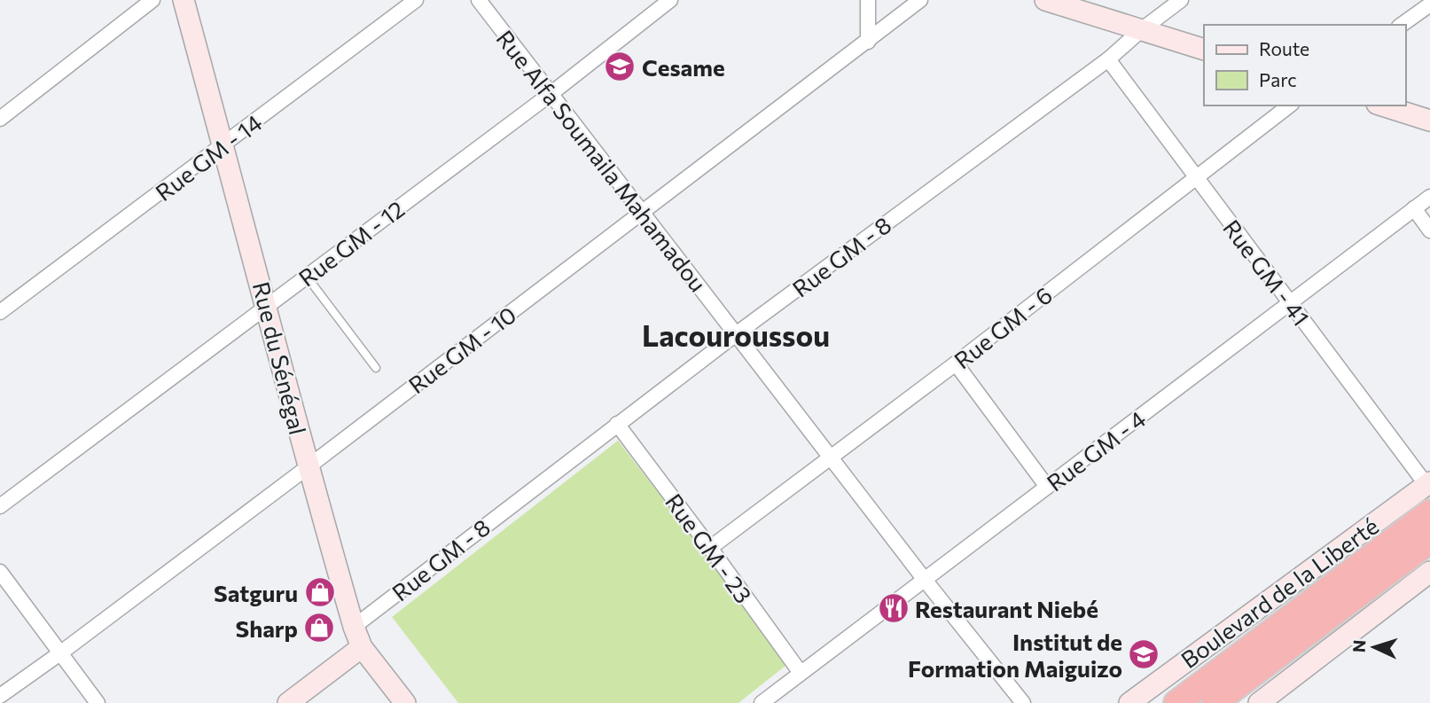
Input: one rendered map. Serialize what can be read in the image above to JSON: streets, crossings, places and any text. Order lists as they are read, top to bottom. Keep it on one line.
{"streets":{"highway":["Boulevard de la Liberté"],"street":["Rue GM - 14","Rue Alfa Soumaila Mahamadou","Rue GM - 12","Rue GM - 8","Rue GM - 41","Rue GM - 6","Rue GM - 10","Rue du Sénégal","Rue GM - 4","Rue GM - 23"]},"crossings":[["Rue GM - 14","Rue du Sénégal"],["Rue Alfa Soumaila Mahamadou","Rue GM - 12"],["Rue Alfa Soumaila Mahamadou","Rue GM - 8"],["Rue Alfa Soumaila Mahamadou","Rue GM - 6"],["Rue Alfa Soumaila Mahamadou","Rue GM - 10"],["Rue Alfa Soumaila Mahamadou","Rue GM - 4"],["Rue GM - 12","Rue du Sénégal"],["Rue GM - 8","Rue GM - 41"],["Rue GM - 8","Rue du Sénégal"],["Rue GM - 8","Rue GM - 23"],["Rue GM - 41","Rue GM - 6"],["Rue GM - 41","Rue GM - 4"],["Rue GM - 41","Boulevard de la Liberté"],["Rue GM - 6","Rue GM - 23"],["Rue GM - 10","Rue du Sénégal"],["Rue GM - 4","Rue GM - 23"]],"districts":["Lacouroussou"],"places":{"school or university":["Cesame","Institut de Formation Maiguizo"],"shop":["Satguru","Sharp"],"restaurant":["Restaurant Niebé"]},"legend":["Route","Parc"],"north":"left"}
